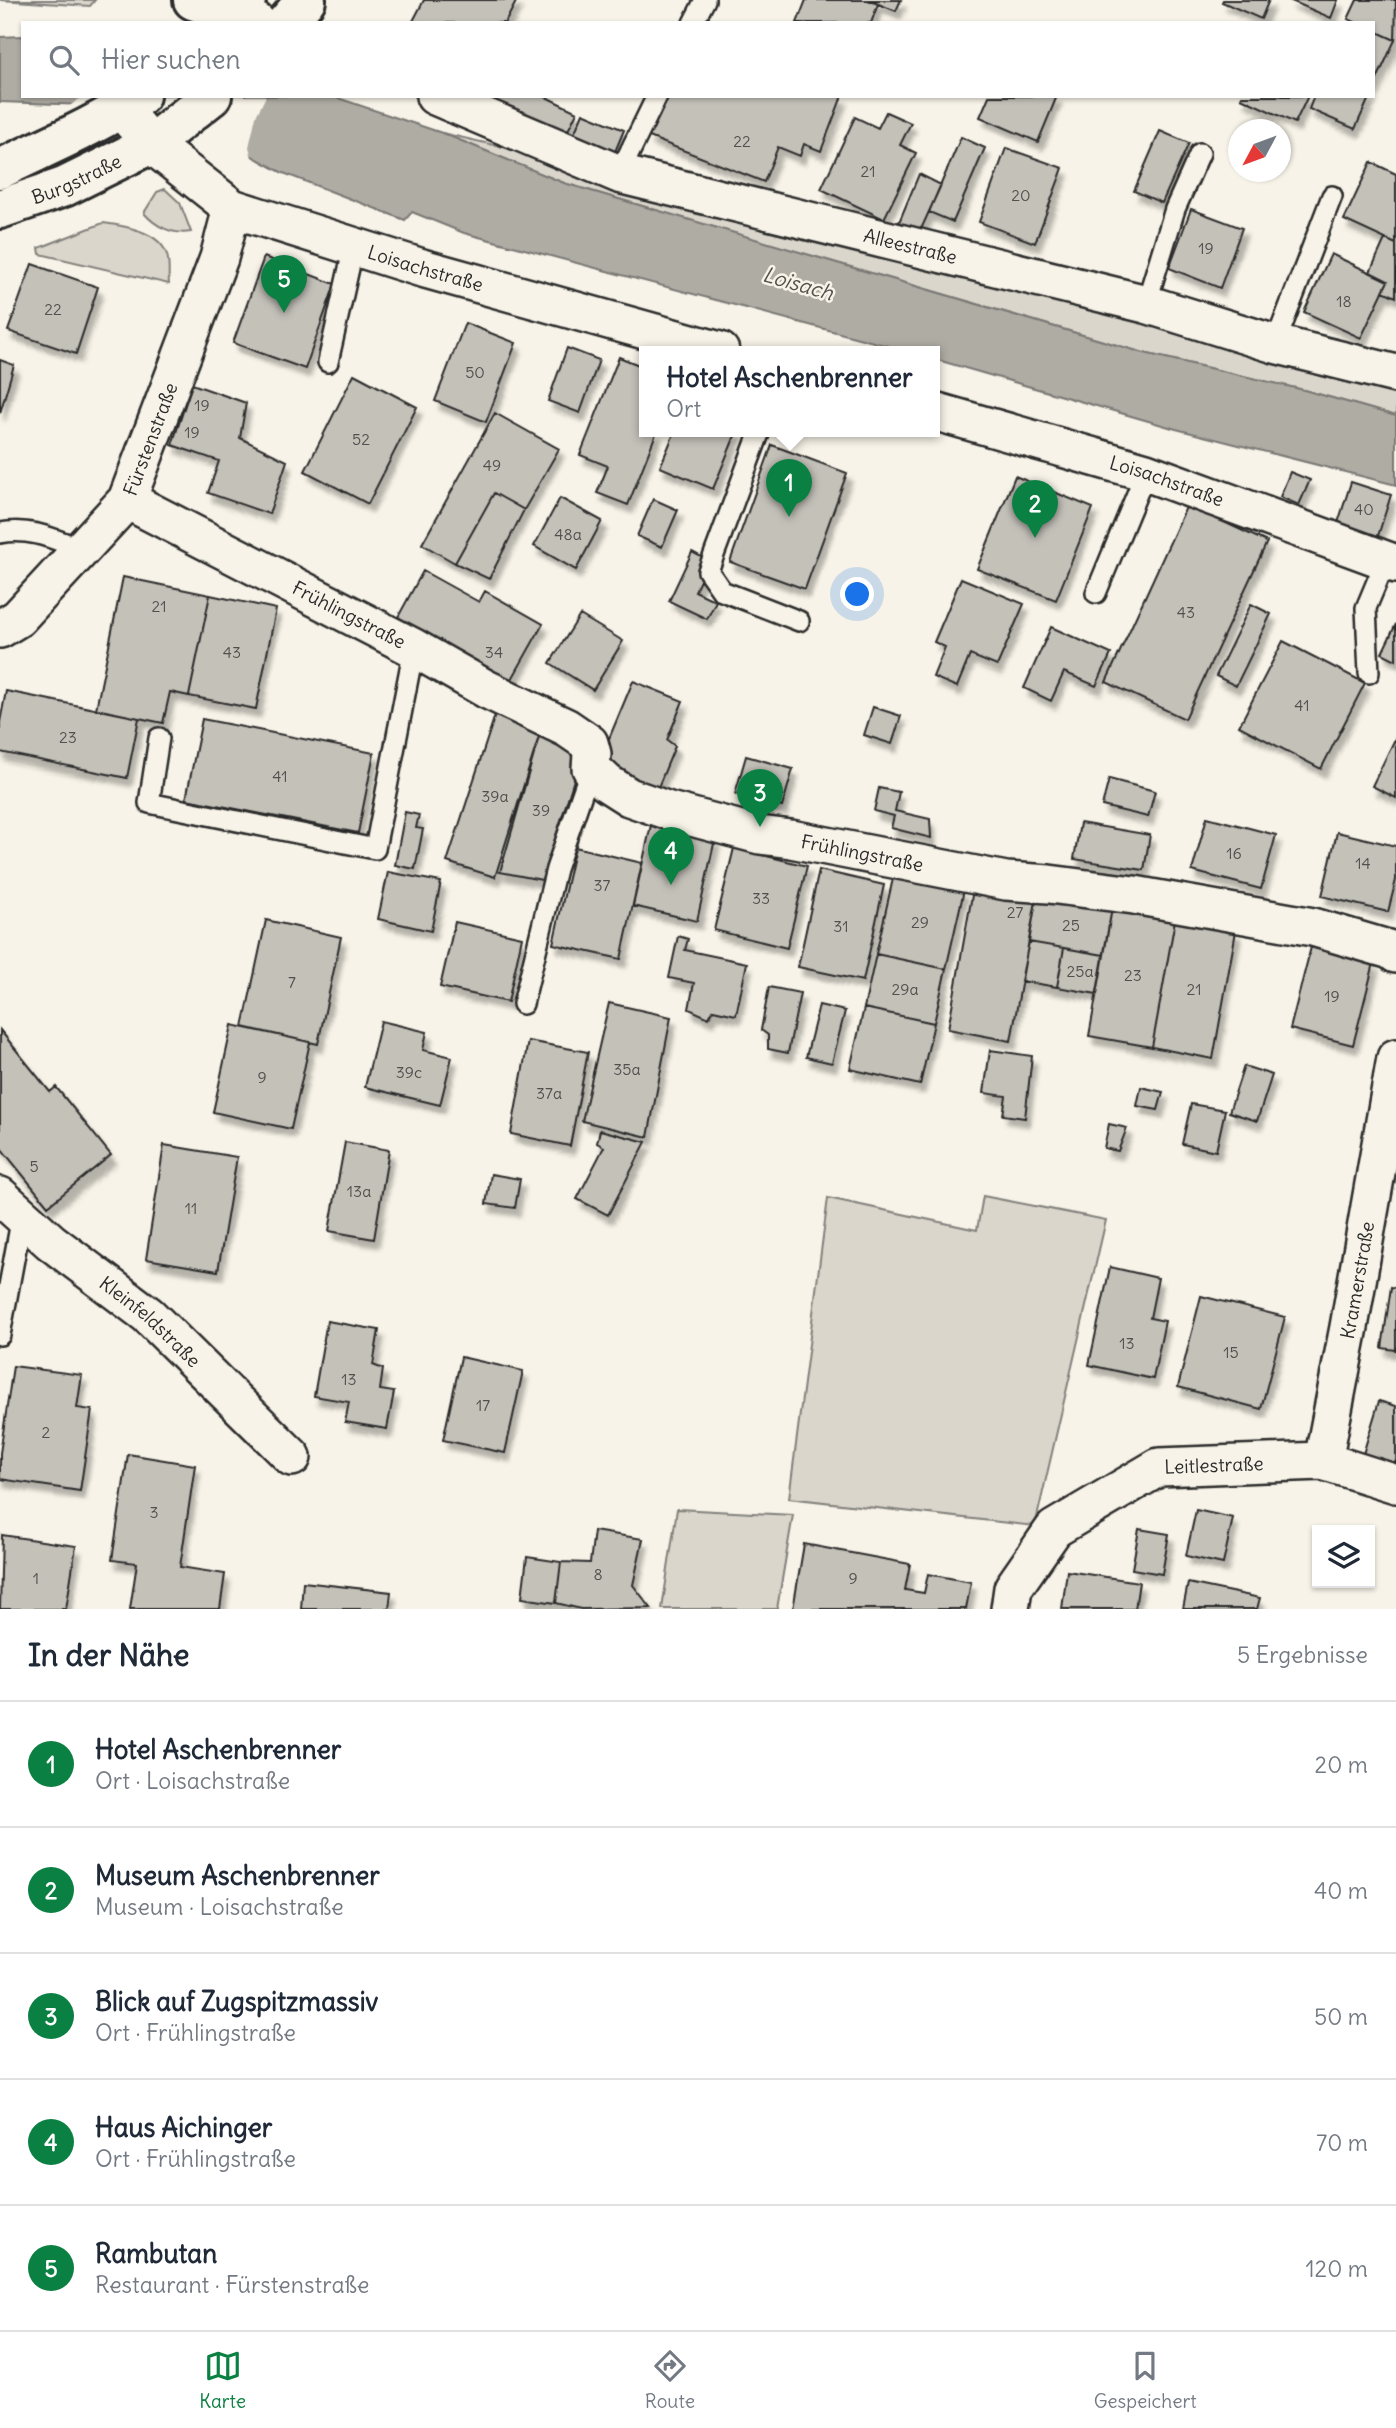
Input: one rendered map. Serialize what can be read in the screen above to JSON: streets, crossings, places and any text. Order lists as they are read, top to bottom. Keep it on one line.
{"streets":{"main road":["Burgstraße"],"street":["Alleestraße","Loisachstraße","Fürstenstraße","Frühlingstraße","Kramerstraße","Kleinfeldstraße","Leitlestraße"]},"crossings":[["Burgstraße","Loisachstraße"],["Loisachstraße","Fürstenstraße"],["Fürstenstraße","Frühlingstraße"],["Kramerstraße","Leitlestraße"]],"water":["Loisach"],"house_numbers":["22","21","20","19","18","22","50","19","19","52","49","40","48a","21","43","43","34","41","23","41","39a","39","16","14","37","33","27","29","25","31","25a","23","7","29a","21","19","35a","39c","9","37a","5","13a","11","13","15","13","17","2","3","8","1","9"],"north":"bottom left","page":{"search":"Hier suchen","pins":["5","1","2","3","4"],"popup":["Hotel Aschenbrenner","Ort"],"heading":["In der Nähe","5 Ergebnisse"],"list":[{"mark":"1","name":"Hotel Aschenbrenner","note":"Ort · Loisachstraße","value":"20 m"},{"mark":"2","name":"Museum Aschenbrenner","note":"Museum · Loisachstraße","value":"40 m"},{"mark":"3","name":"Blick auf Zugspitzmassiv","note":"Ort · Frühlingstraße","value":"50 m"},{"mark":"4","name":"Haus Aichinger","note":"Ort · Frühlingstraße","value":"70 m"},{"mark":"5","name":"Rambutan","note":"Restaurant · Fürstenstraße","value":"120 m"}],"nav":["Karte","Route","Gespeichert"]}}
